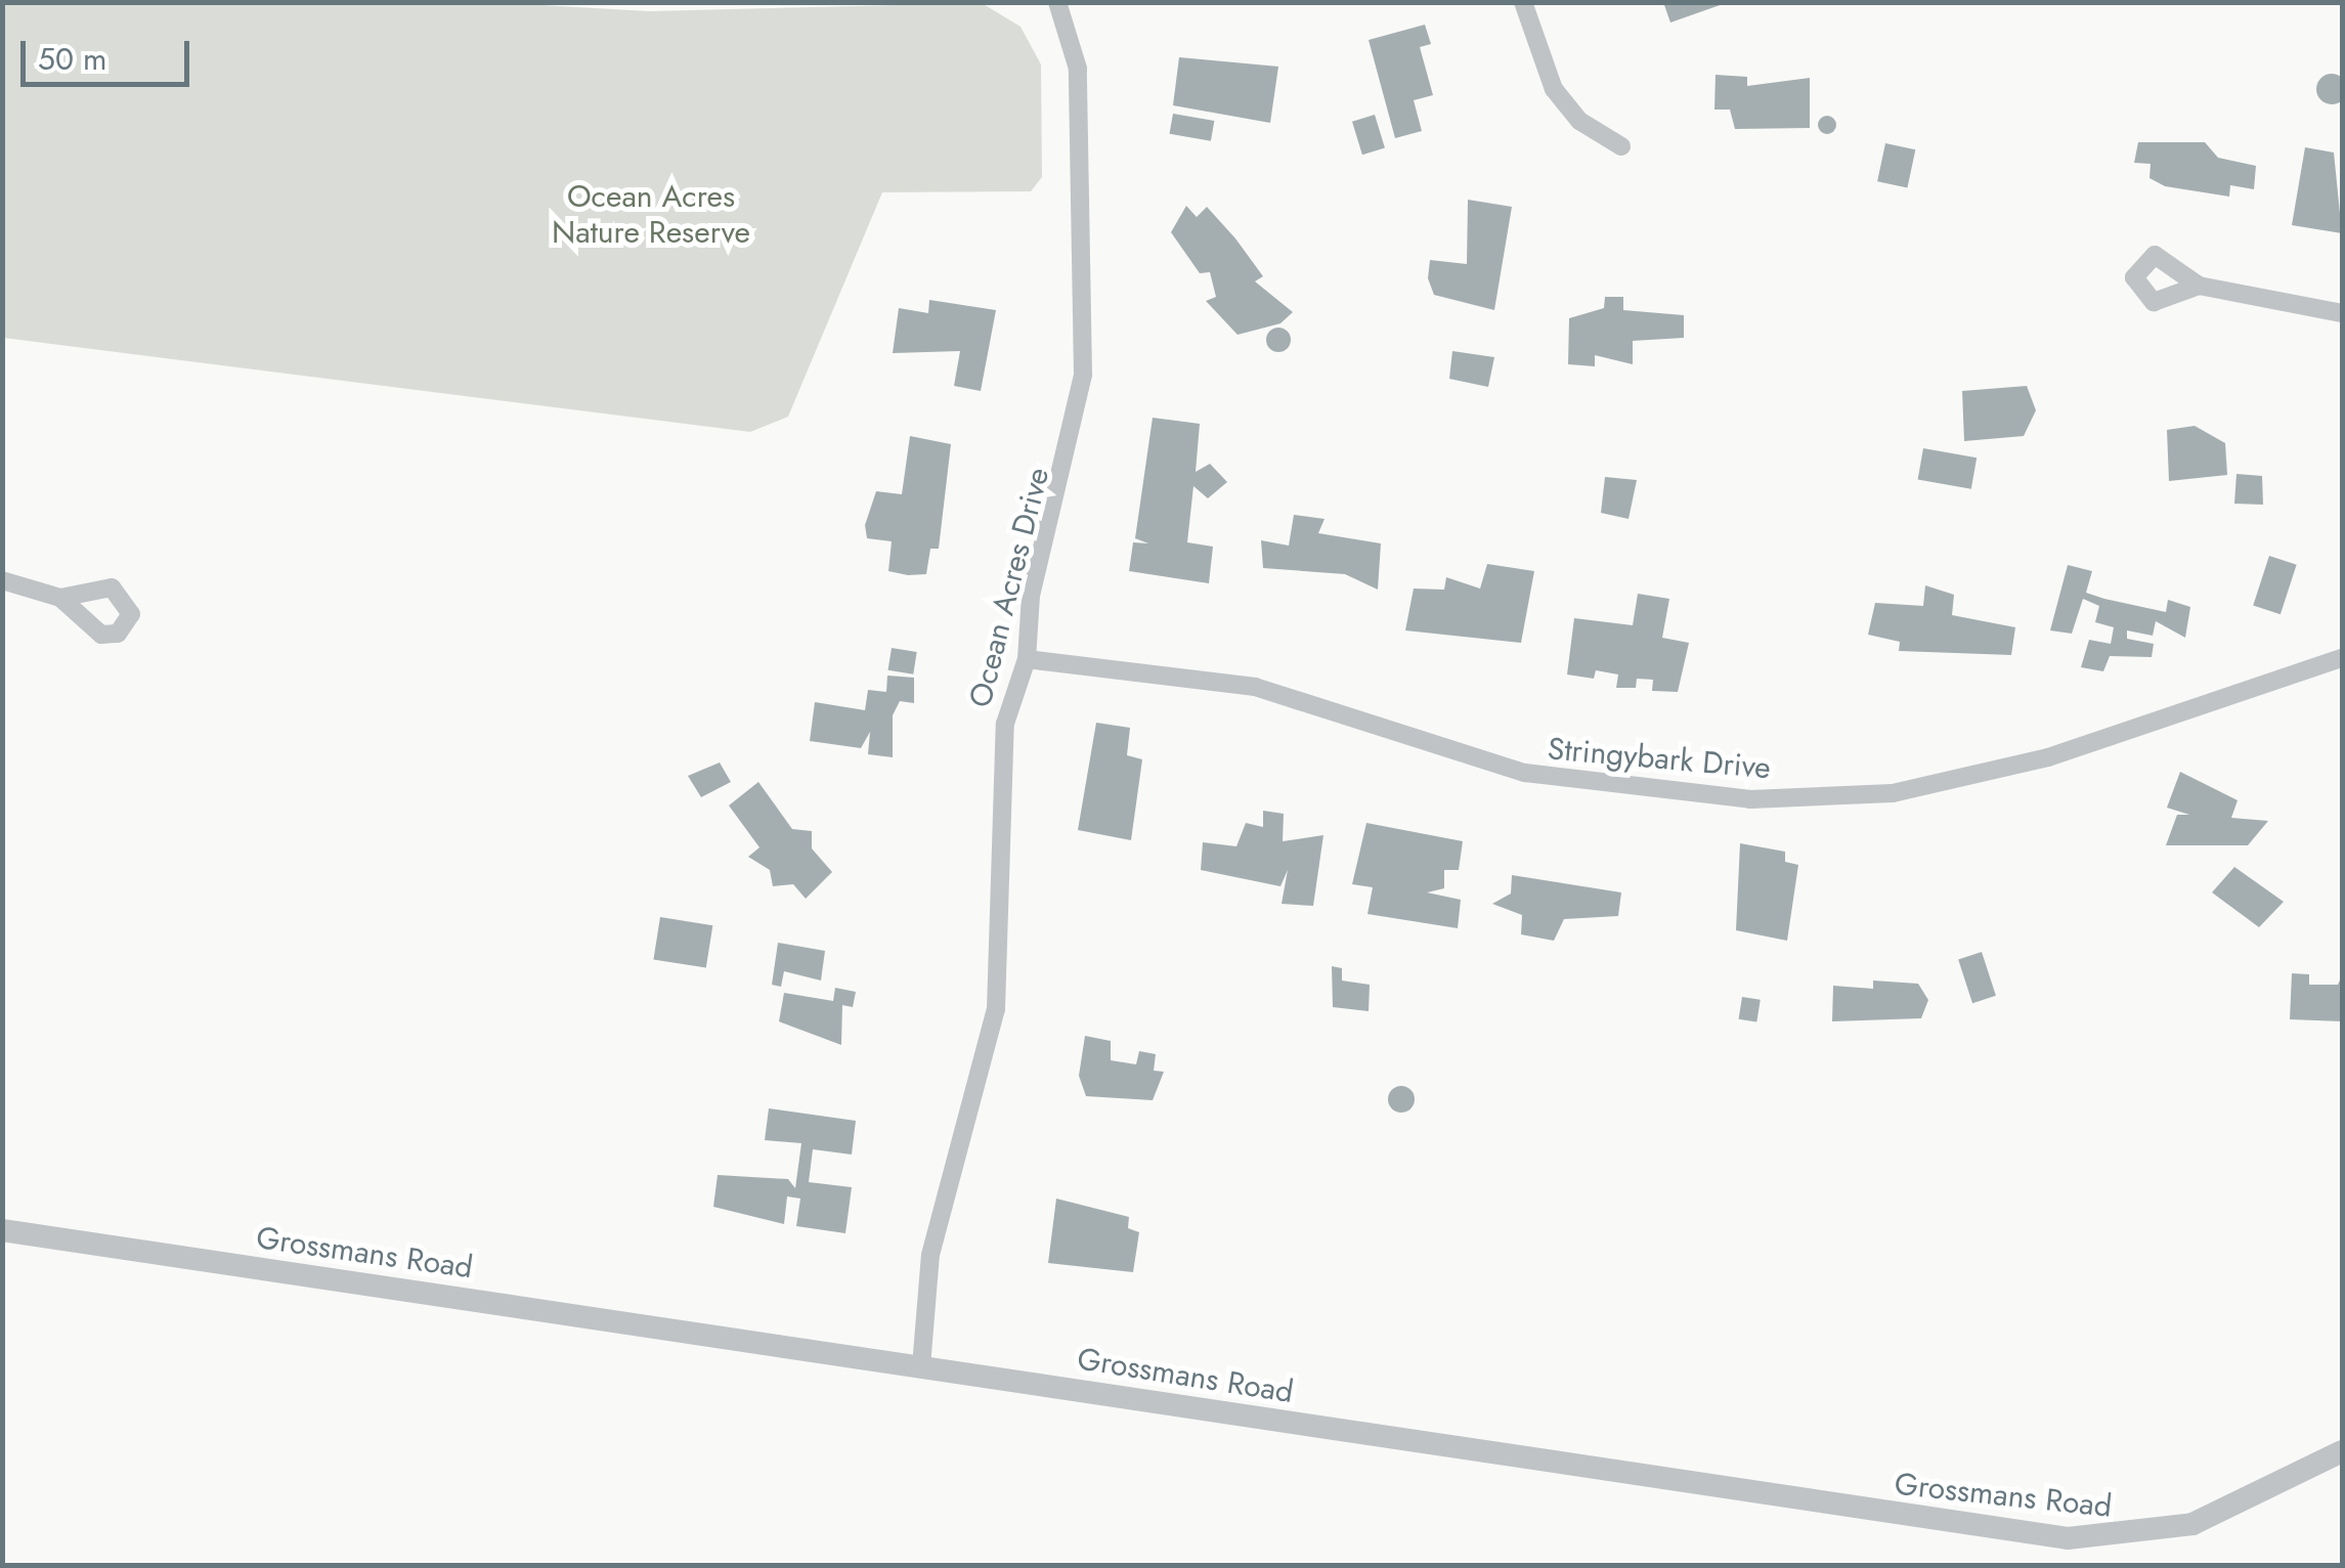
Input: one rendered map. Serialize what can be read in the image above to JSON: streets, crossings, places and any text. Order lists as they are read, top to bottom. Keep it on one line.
{"streets":{"street":["Ocean Acres Drive","Stringybark Drive","Grossmans Road"]},"crossings":[["Ocean Acres Drive","Stringybark Drive"],["Ocean Acres Drive","Grossmans Road"]],"parks":["Ocean Acres Nature Reserve"],"scale_bar":"50 m"}
